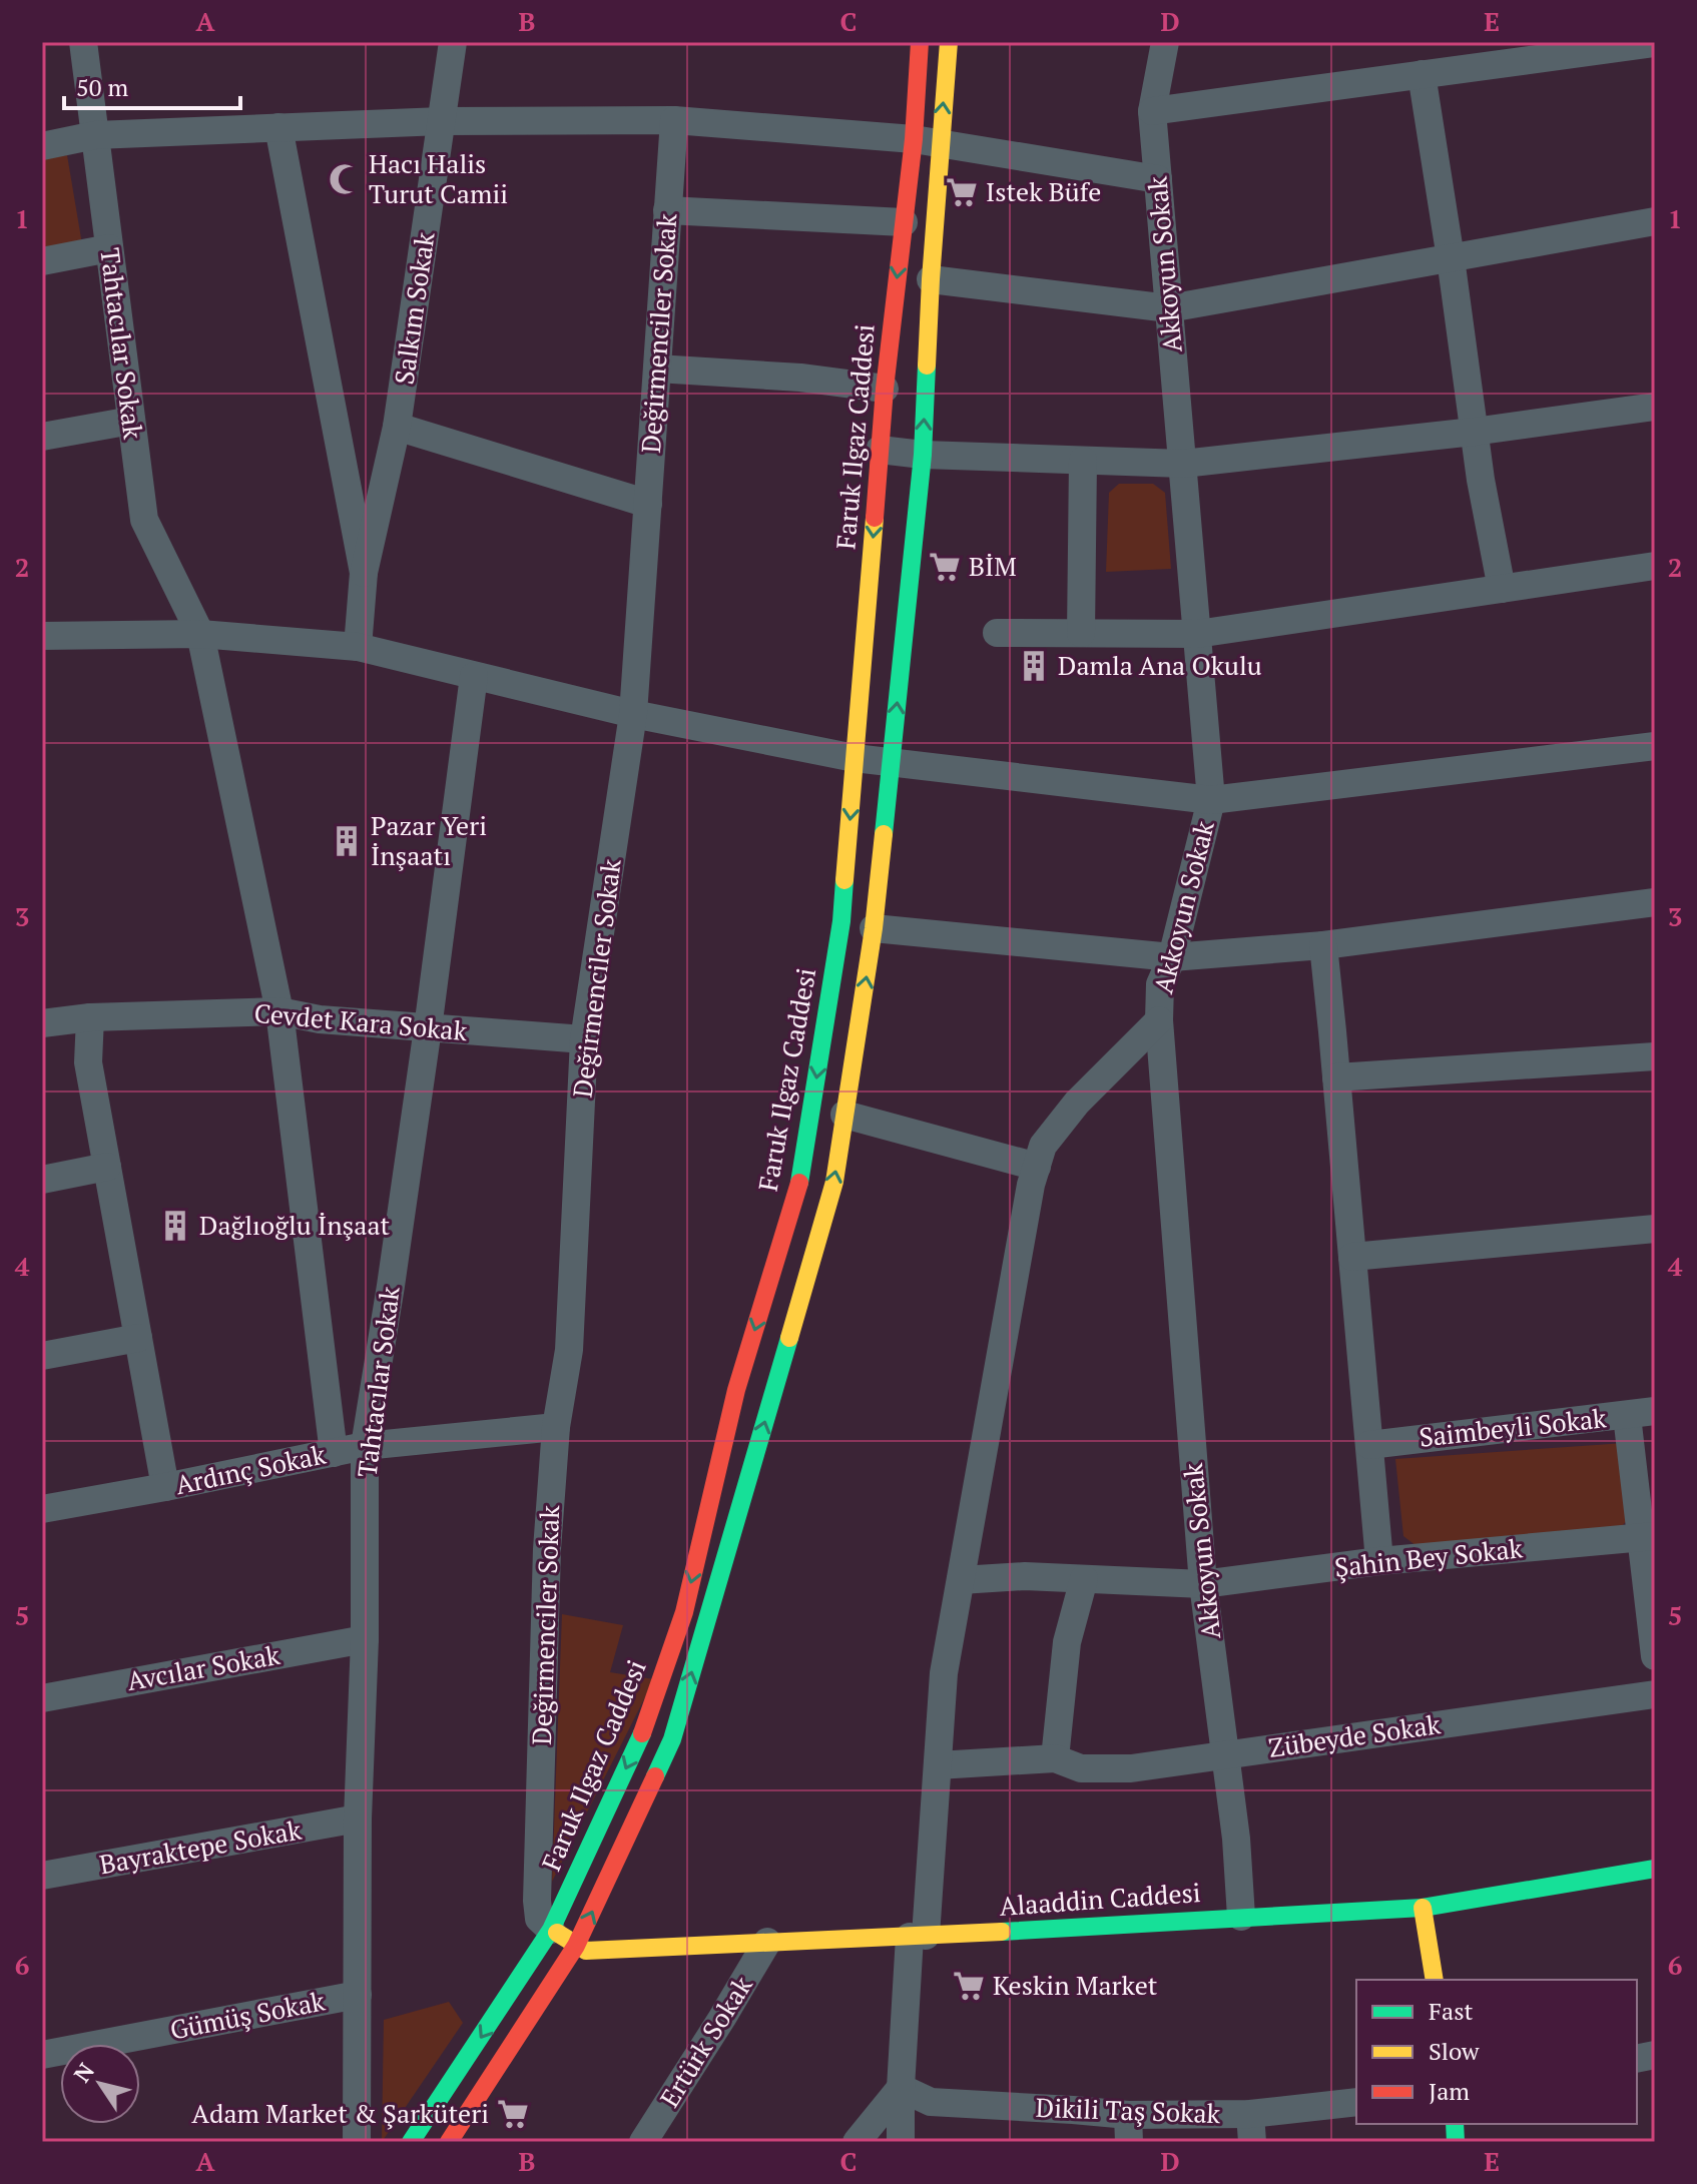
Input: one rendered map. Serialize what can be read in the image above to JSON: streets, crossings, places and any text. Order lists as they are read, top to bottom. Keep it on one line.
{"streets":{"street":["Akkoyun Sokak","Salkım Sokak","Değirmenciler Sokak","Tahtacılar Sokak","Faruk Ilgaz Caddesi","Cevdet Kara Sokak","Saimbeyli Sokak","Ardınç Sokak","Şahin Bey Sokak","Avcılar Sokak","Zübeyde Sokak","Bayraktepe Sokak","Alaaddin Caddesi","Gümüş Sokak","Ertürk Sokak","Dikili Taş Sokak"]},"crossings":[["Akkoyun Sokak","Şahin Bey Sokak"],["Akkoyun Sokak","Zübeyde Sokak"],["Akkoyun Sokak","Alaaddin Caddesi"],["Değirmenciler Sokak","Faruk Ilgaz Caddesi"],["Değirmenciler Sokak","Cevdet Kara Sokak"],["Değirmenciler Sokak","Ardınç Sokak"],["Değirmenciler Sokak","Alaaddin Caddesi"],["Tahtacılar Sokak","Cevdet Kara Sokak"],["Tahtacılar Sokak","Ardınç Sokak"],["Tahtacılar Sokak","Avcılar Sokak"],["Tahtacılar Sokak","Bayraktepe Sokak"],["Tahtacılar Sokak","Gümüş Sokak"],["Faruk Ilgaz Caddesi","Alaaddin Caddesi"],["Alaaddin Caddesi","Ertürk Sokak"]],"places":{"mosque":["Hacı Halis Turut Camii"],"supermarket":["Istek Büfe","BİM","Keskin Market","Adam Market & Şarküteri"],"building":["Damla Ana Okulu","Pazar Yeri İnşaatı","Dağlıoğlu İnşaat"]},"legend":["Fast","Slow","Jam"],"scale_bar":"50 m","north":"top left","grid":{"columns":["A","B","C","D","E"],"rows":["1","2","3","4","5","6"]}}
